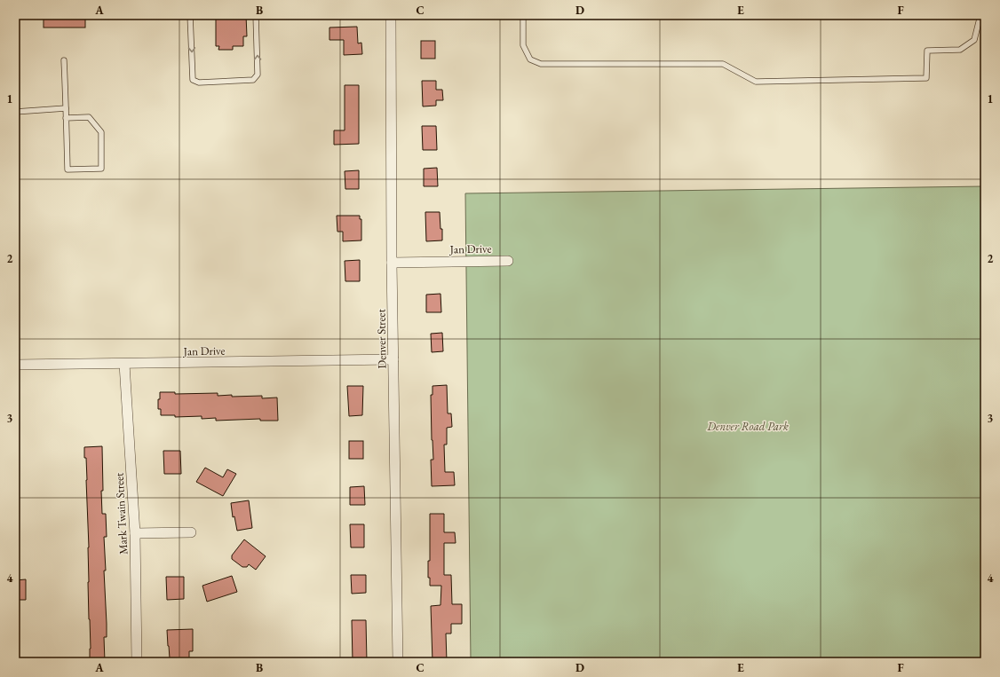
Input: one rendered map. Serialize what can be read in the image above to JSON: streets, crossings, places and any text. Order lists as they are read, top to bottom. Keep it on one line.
{"streets":{"street":["Jan Drive","Denver Street","Mark Twain Street"]},"crossings":[["Jan Drive","Denver Street"],["Jan Drive","Mark Twain Street"]],"parks":["Denver Road Park"],"grid":{"columns":["A","B","C","D","E","F"],"rows":["1","2","3","4"]}}
